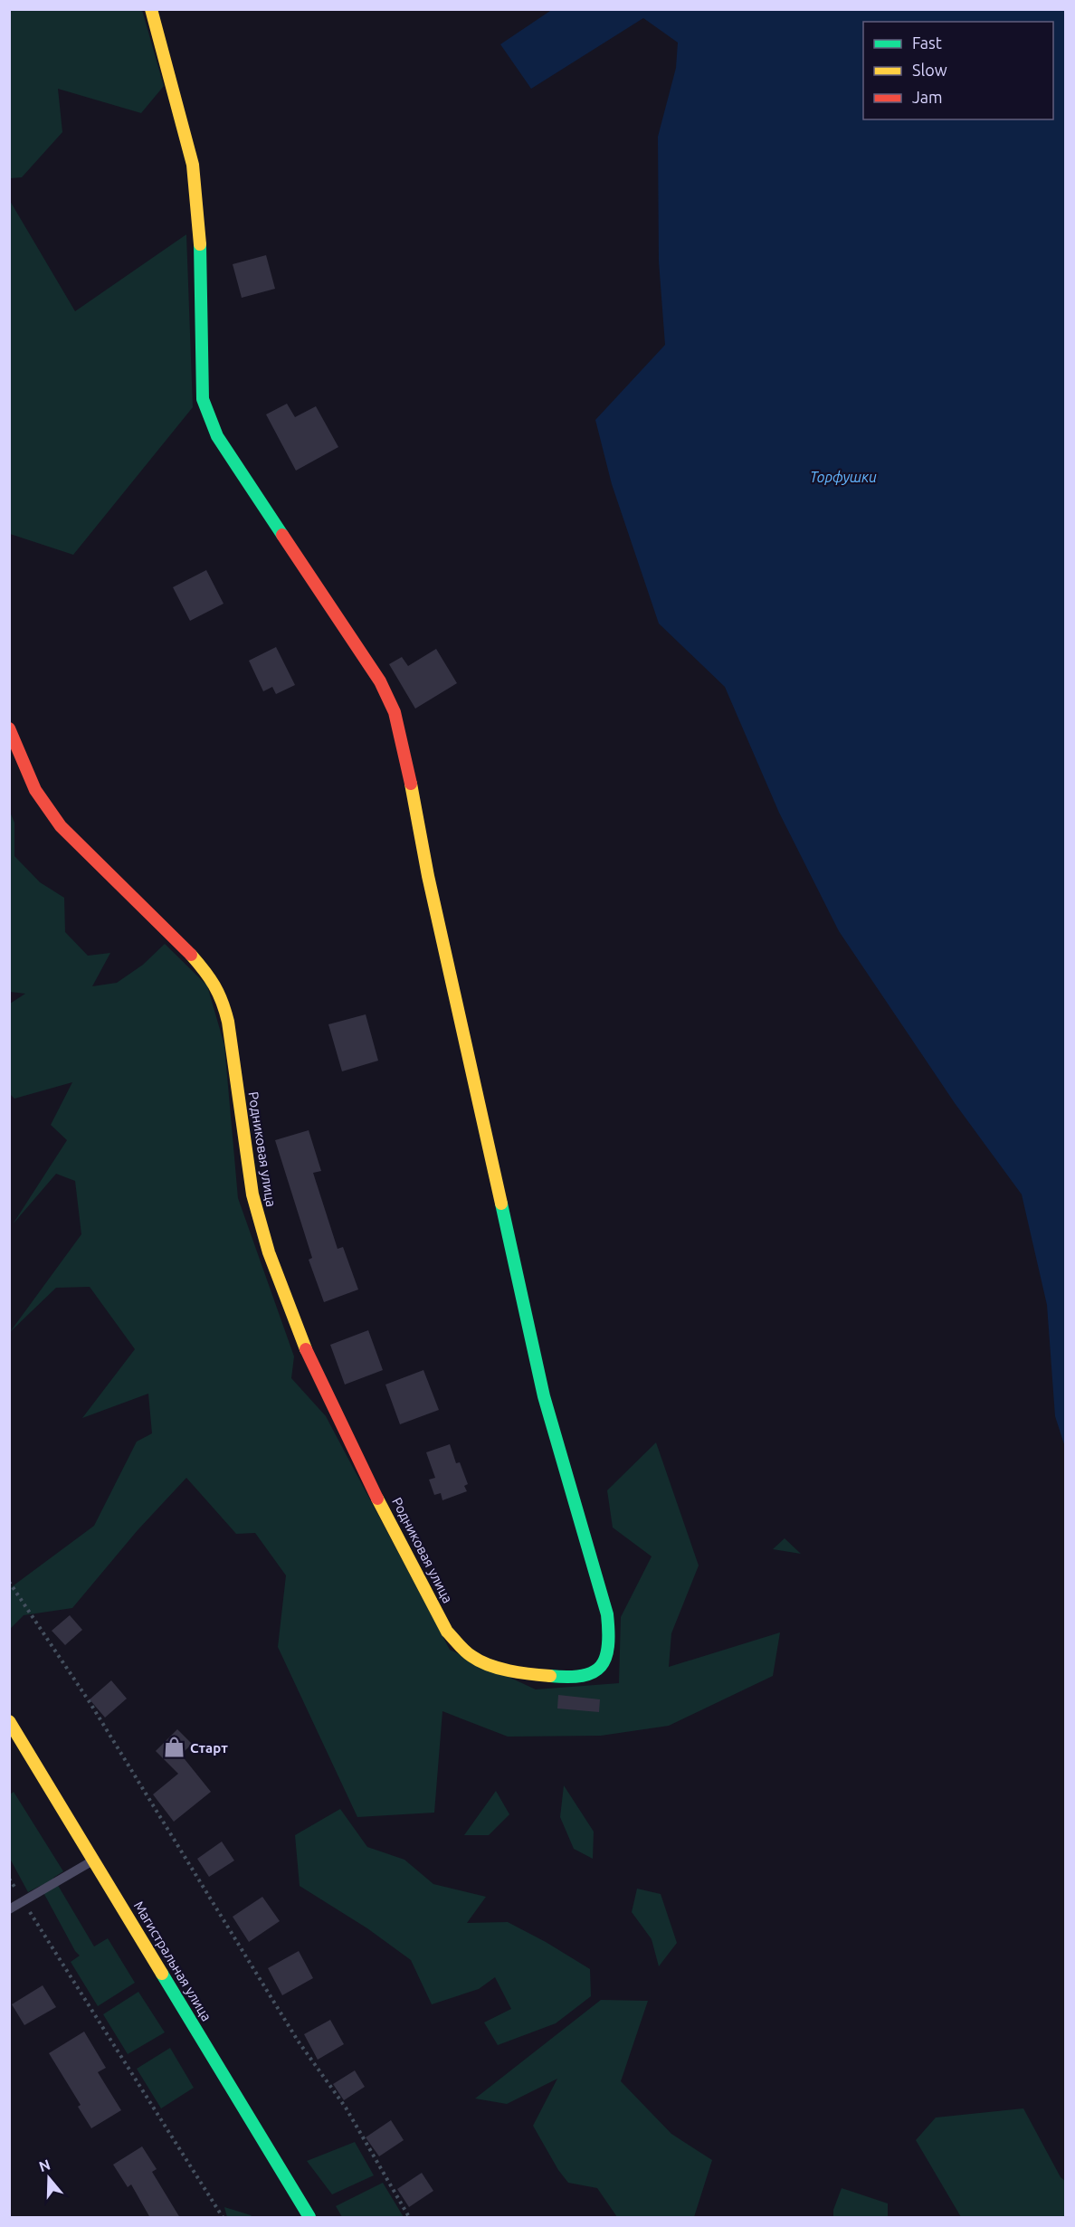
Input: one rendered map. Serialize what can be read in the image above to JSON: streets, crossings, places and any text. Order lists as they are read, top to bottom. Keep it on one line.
{"streets":{"street":["Родниковая улица","Магистральная улица"]},"water":["Торфушки"],"places":{"shop":["Старт"]},"legend":["Fast","Slow","Jam"],"north":"top"}
